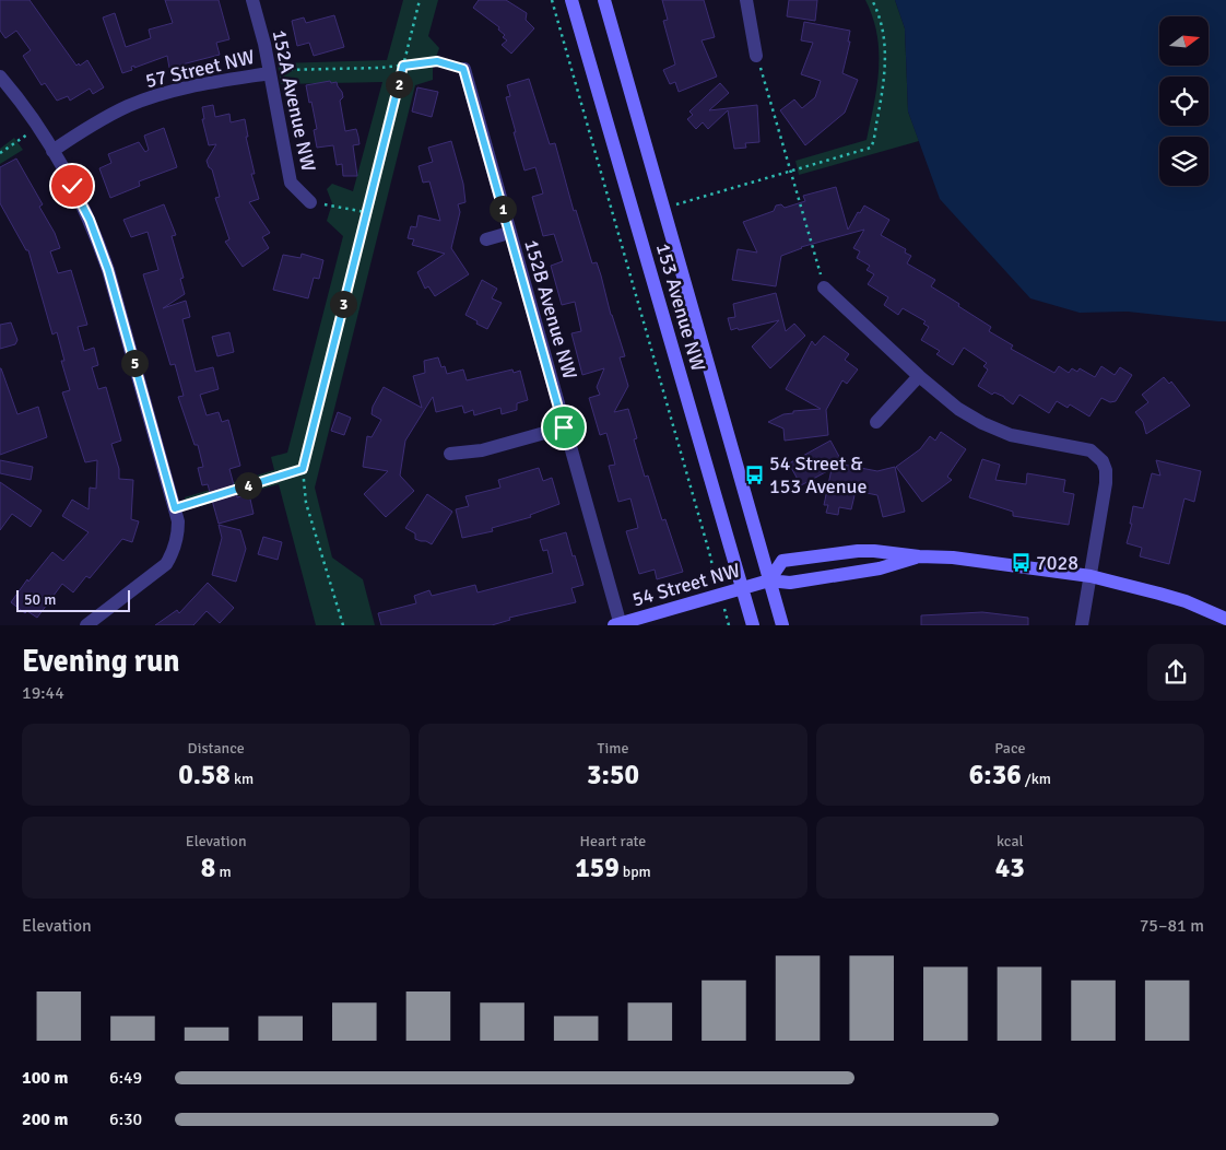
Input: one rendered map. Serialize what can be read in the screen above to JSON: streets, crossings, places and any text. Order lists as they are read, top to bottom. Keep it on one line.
{"streets":{"main road":["153 Avenue NW","54 Street NW"],"street":["57 Street NW","152A Avenue NW","152B Avenue NW"]},"crossings":[["57 Street NW","152A Avenue NW"],["153 Avenue NW","54 Street NW"],["152B Avenue NW","54 Street NW"]],"places":{"bus stop":["54 Street & 153 Avenue","7028"]},"scale_bar":"50 m","north":"right","page":{"pins":["2","1","3","5","4"],"scale":"50 m","heading":["Evening run","19:44"],"stats":[["Distance","0.58 km"],["Time","3:50"],["Pace","6:36 /km"],["Elevation","8 m"],["Heart rate","159 bpm"],["kcal","43"]],"chart":["Elevation","75–81 m"],"list":[{"name":"100 m","note":"6:49"},{"name":"200 m","note":"6:30"}]}}
